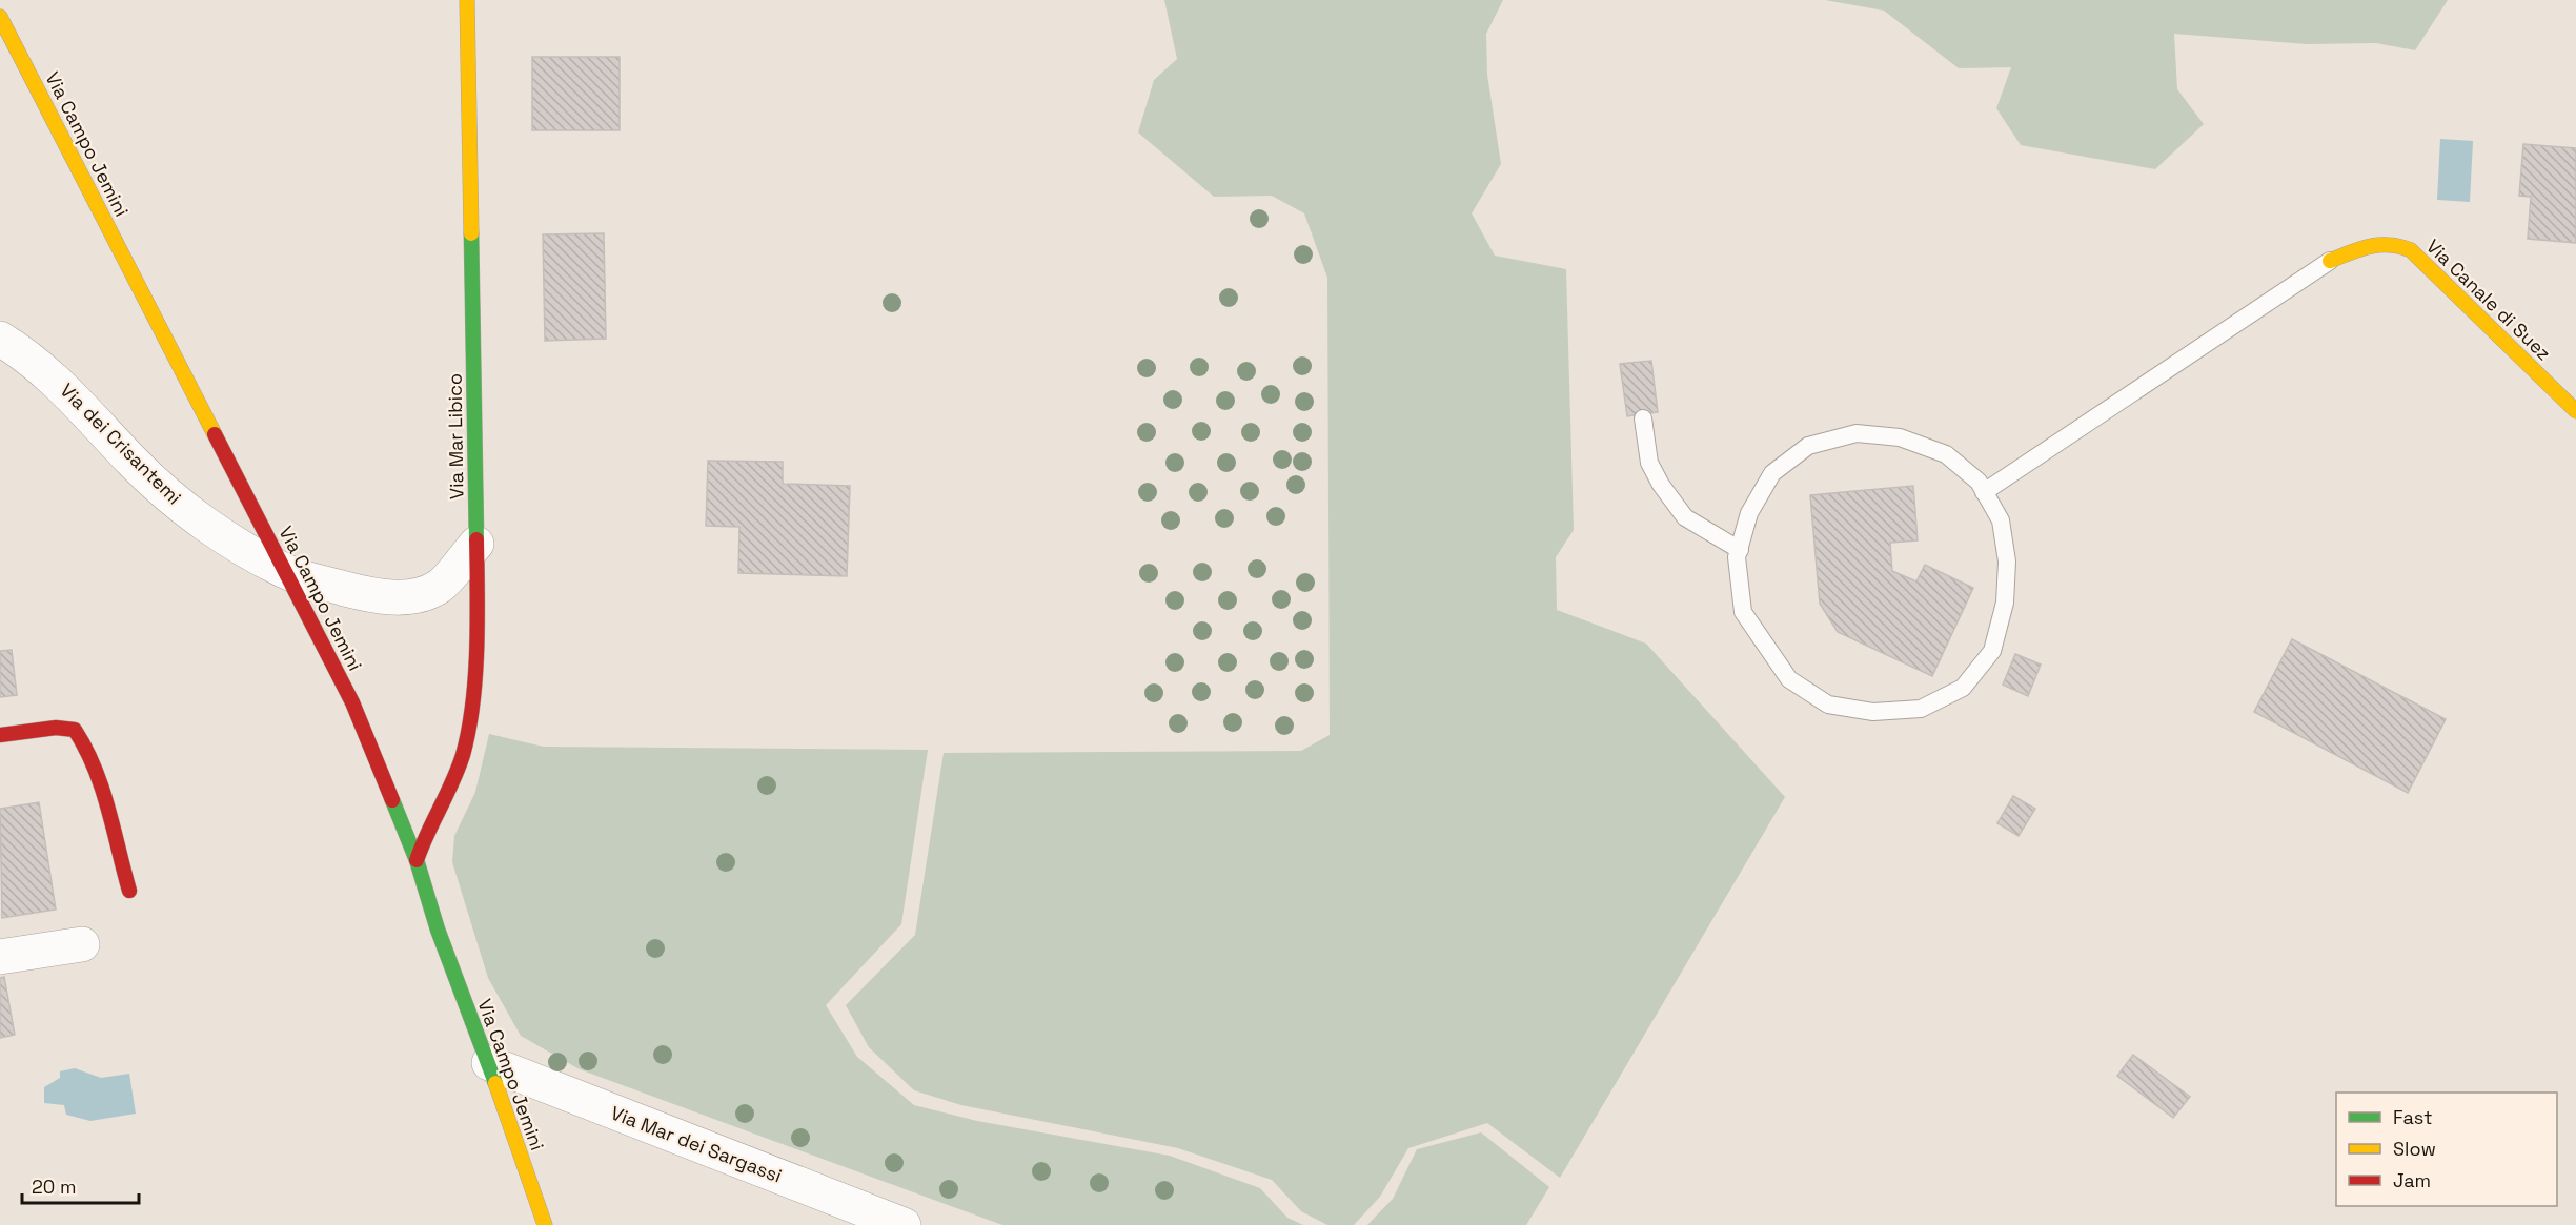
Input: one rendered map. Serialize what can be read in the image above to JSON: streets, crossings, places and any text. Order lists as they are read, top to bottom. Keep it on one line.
{"streets":{"street":["Via Campo Jemini","Via Canale di Suez","Via Mar Libico","Via dei Crisantemi","Via Mar dei Sargassi"]},"crossings":[["Via Campo Jemini","Via Mar Libico"],["Via Campo Jemini","Via dei Crisantemi"],["Via Campo Jemini","Via Mar dei Sargassi"],["Via Mar Libico","Via dei Crisantemi"]],"legend":["Fast","Slow","Jam"],"scale_bar":"20 m"}
